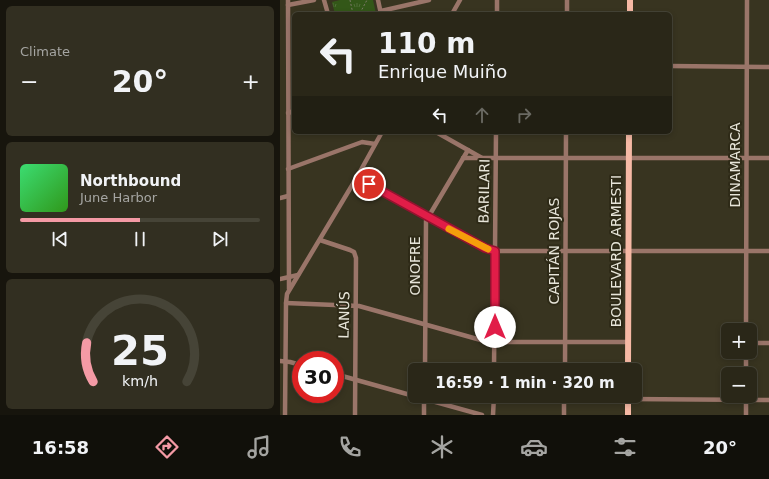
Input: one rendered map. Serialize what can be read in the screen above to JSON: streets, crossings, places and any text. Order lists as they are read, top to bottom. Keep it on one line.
{"streets":{"main road":["BOULEVARD ARMESTI"],"street":["DINAMARCA","BARILARI","CAPITÁN ROJAS","ONOFRE","LANÚS"]},"page":{"tile":"Climate","turn":["110 m","Enrique Muiño"],"heat":["−","20°","+"],"song":["Northbound","June Harbor"],"map_buttons":["+","−"],"limit":"30","trip":"16:59 · 1 min · 320 m","tabs":["16:58","20°"],"gauge":["25","km/h"]}}
